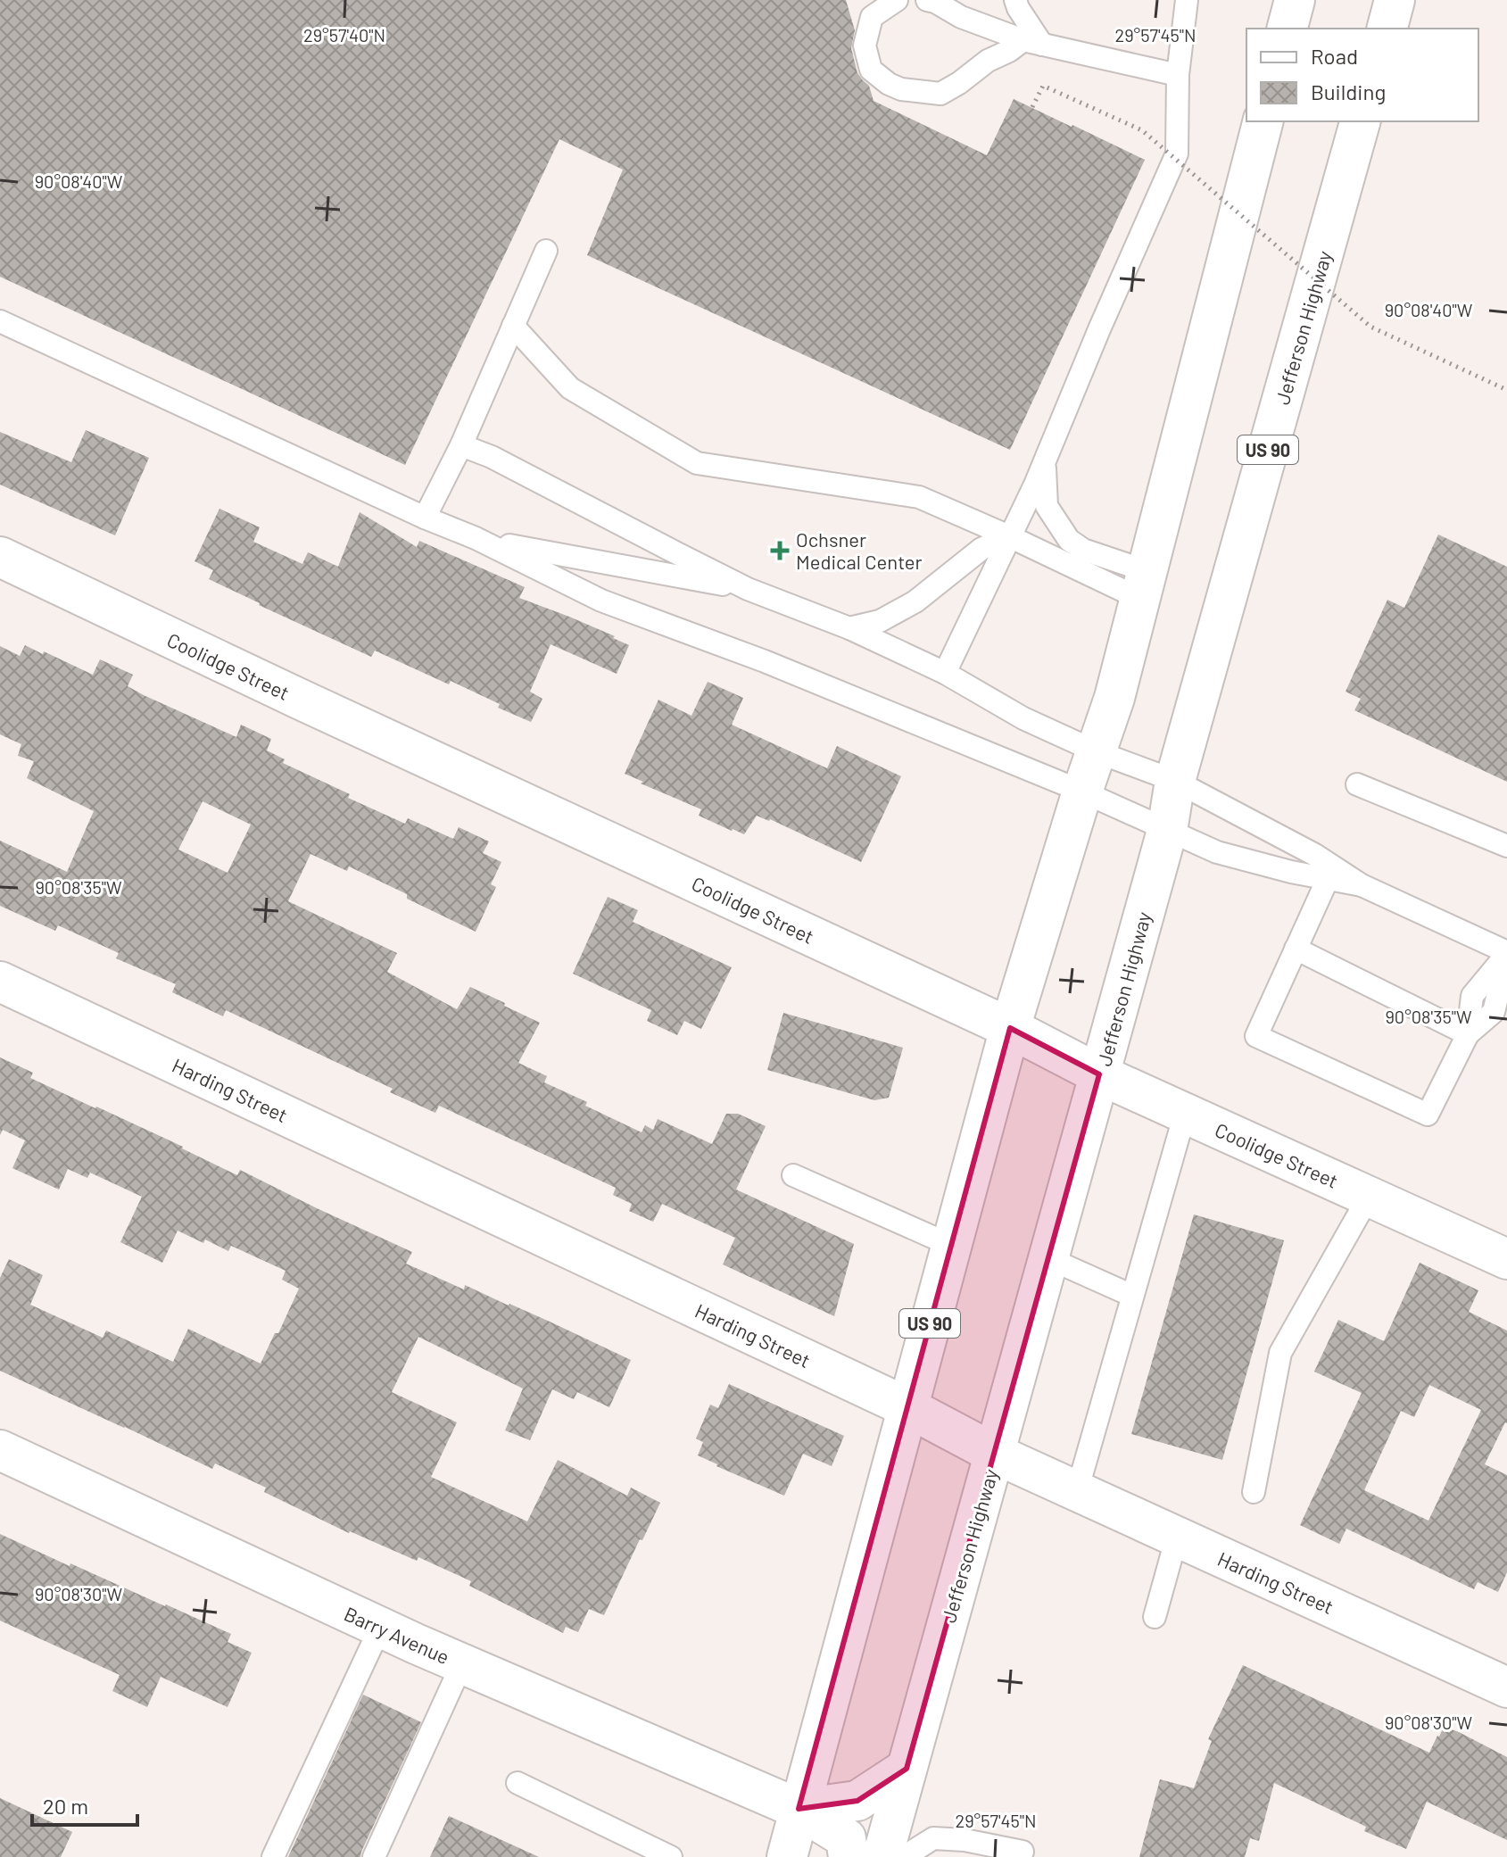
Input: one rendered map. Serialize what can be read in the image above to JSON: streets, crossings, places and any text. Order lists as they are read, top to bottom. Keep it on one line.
{"streets":{"street":["Jefferson Highway","US 90","Coolidge Street","Harding Street","Barry Avenue"]},"crossings":[["Jefferson Highway","Coolidge Street"],["Jefferson Highway","Harding Street"],["US 90","Coolidge Street"],["US 90","Harding Street"],["US 90","Barry Avenue"]],"places":{"health":["Ochsner Medical Center"]},"legend":["Road","Building"],"scale_bar":"20 m","coordinates":["29°57'40\"N","29°57'45\"N","90°08'40\"W","90°08'35\"W","90°08'30\"W"]}
